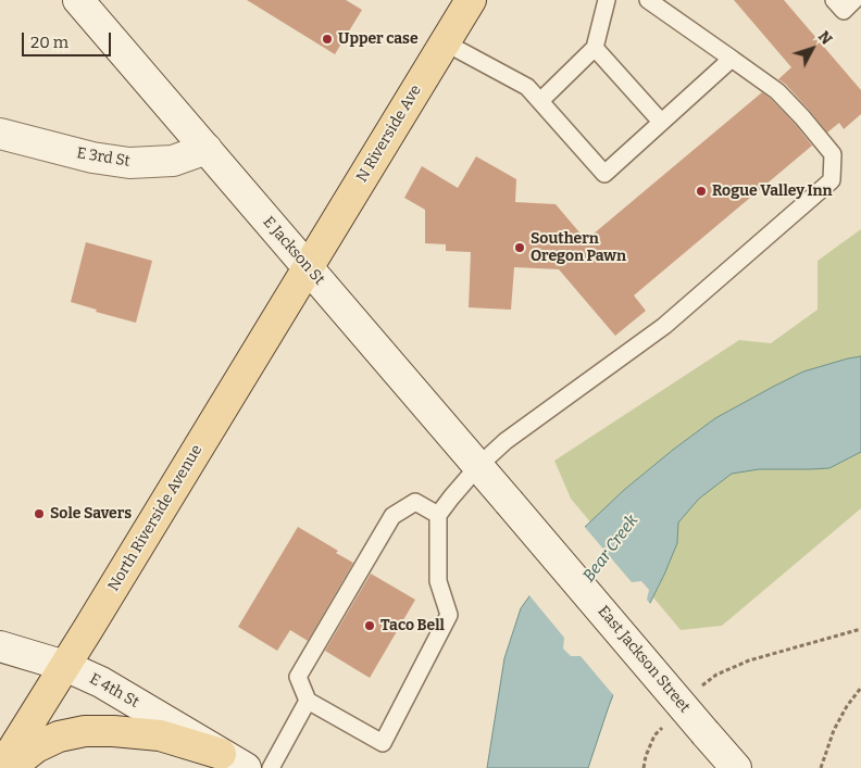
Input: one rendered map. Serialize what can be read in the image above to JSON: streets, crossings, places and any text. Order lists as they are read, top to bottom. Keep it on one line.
{"streets":{"main road":["N Riverside Ave","E 3rd St","E Jackson St","North Riverside Avenue","East Jackson Street","E 4th St"]},"crossings":[["N Riverside Ave","E Jackson St"],["N Riverside Ave","North Riverside Avenue"],["E 3rd St","E Jackson St"],["E Jackson St","North Riverside Avenue"],["E Jackson St","East Jackson Street"],["North Riverside Avenue","E 4th St"]],"water":["Bear Creek"],"places":["Upper case","Rogue Valley Inn","Southern Oregon Pawn","Sole Savers","Taco Bell"],"scale_bar":"20 m","north":"top right"}
